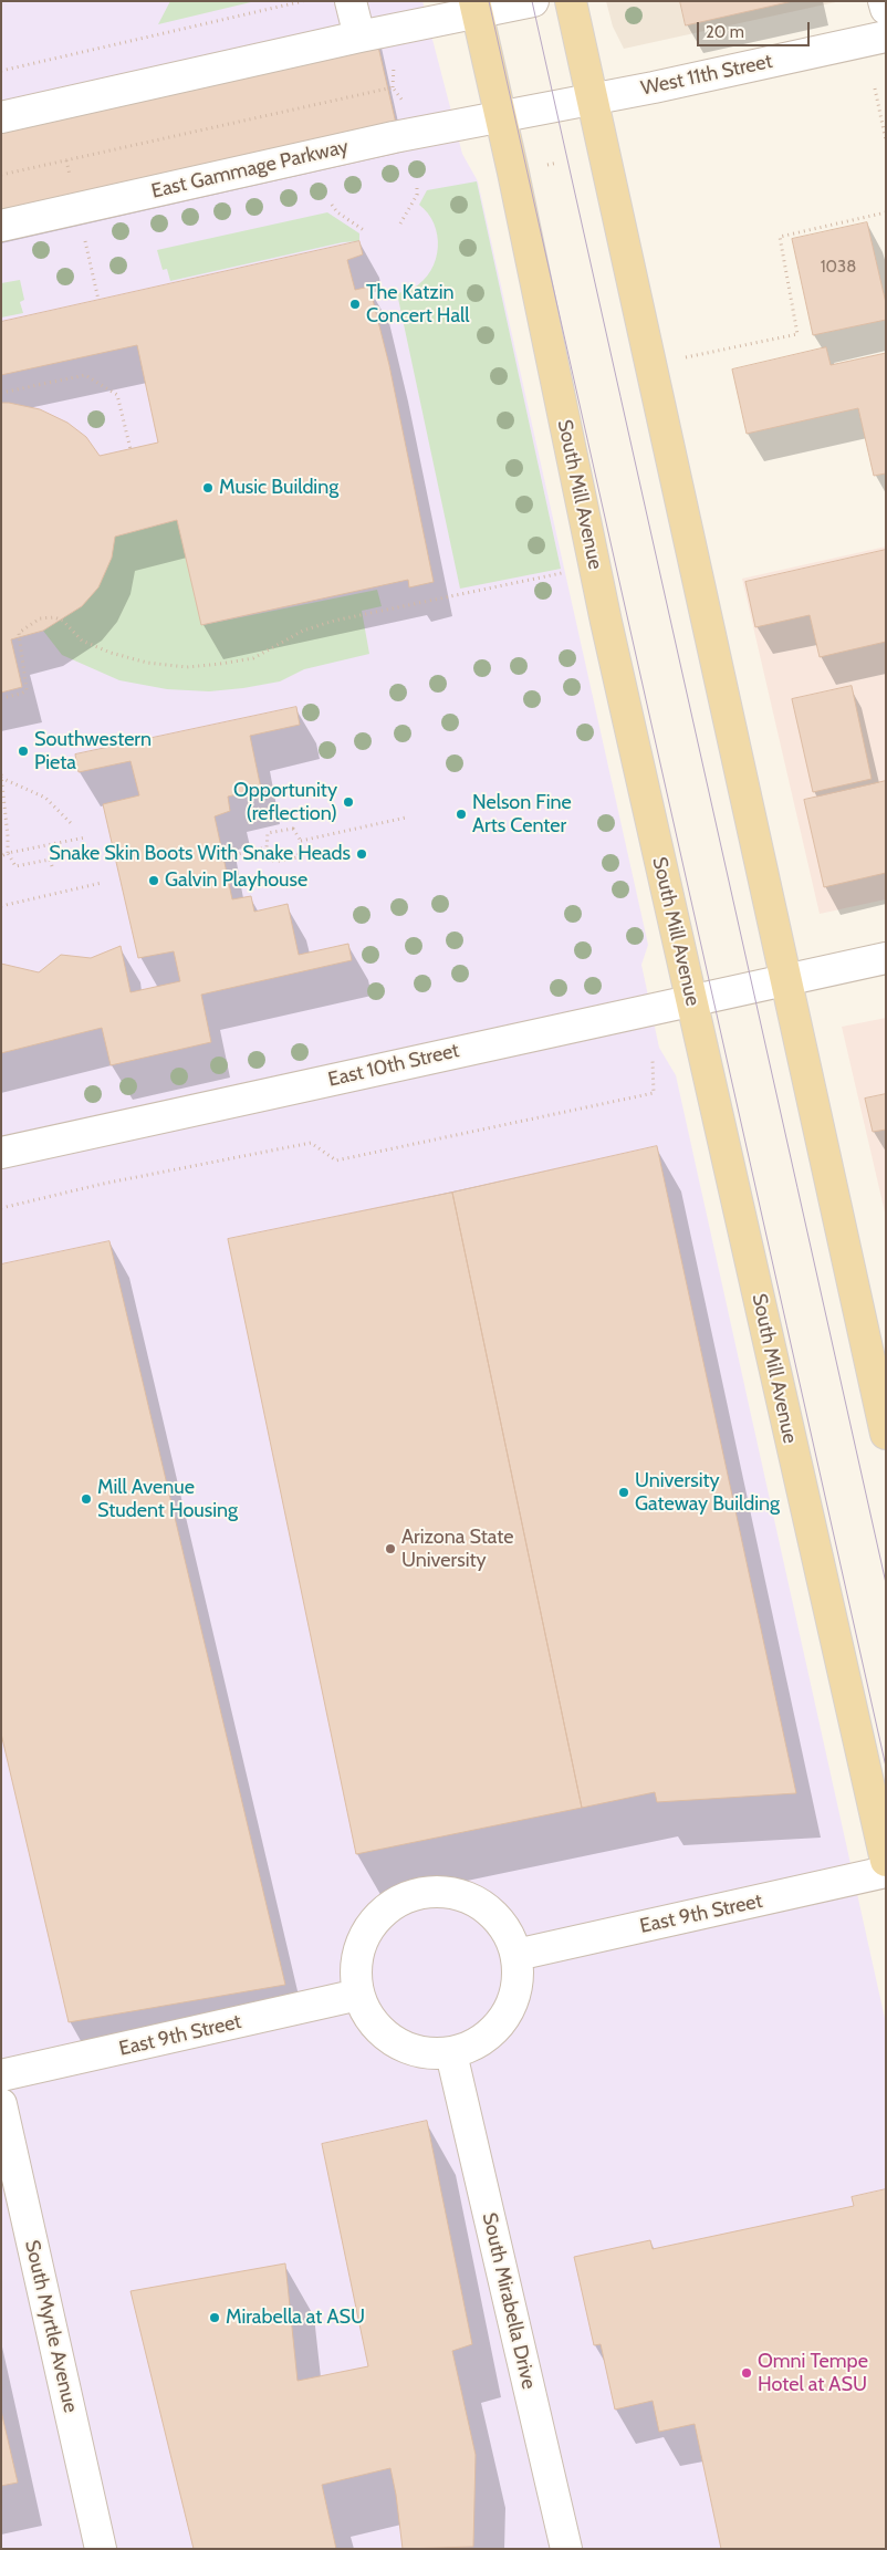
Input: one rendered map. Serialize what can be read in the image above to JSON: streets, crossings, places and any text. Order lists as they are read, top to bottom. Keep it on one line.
{"streets":{"main road":["South Mill Avenue"],"street":["West 11th Street","East Gammage Parkway","East 10th Street","East 9th Street","South Mirabella Drive","South Myrtle Avenue"]},"crossings":[["West 11th Street","East Gammage Parkway"],["West 11th Street","South Mill Avenue"],["East Gammage Parkway","South Mill Avenue"],["South Mill Avenue","East 10th Street"],["East 9th Street","South Mirabella Drive"]],"places":["The Katzin Concert Hall","Music Building","Southwestern Pieta","Opportunity (reflection)","Nelson Fine Arts Center","Snake Skin Boots With Snake Heads","Galvin Playhouse","University Gateway Building","Mill Avenue Student Housing","Arizona State University","Mirabella at ASU","Omni Tempe Hotel at ASU"],"house_numbers":["1038"],"scale_bar":"20 m"}
